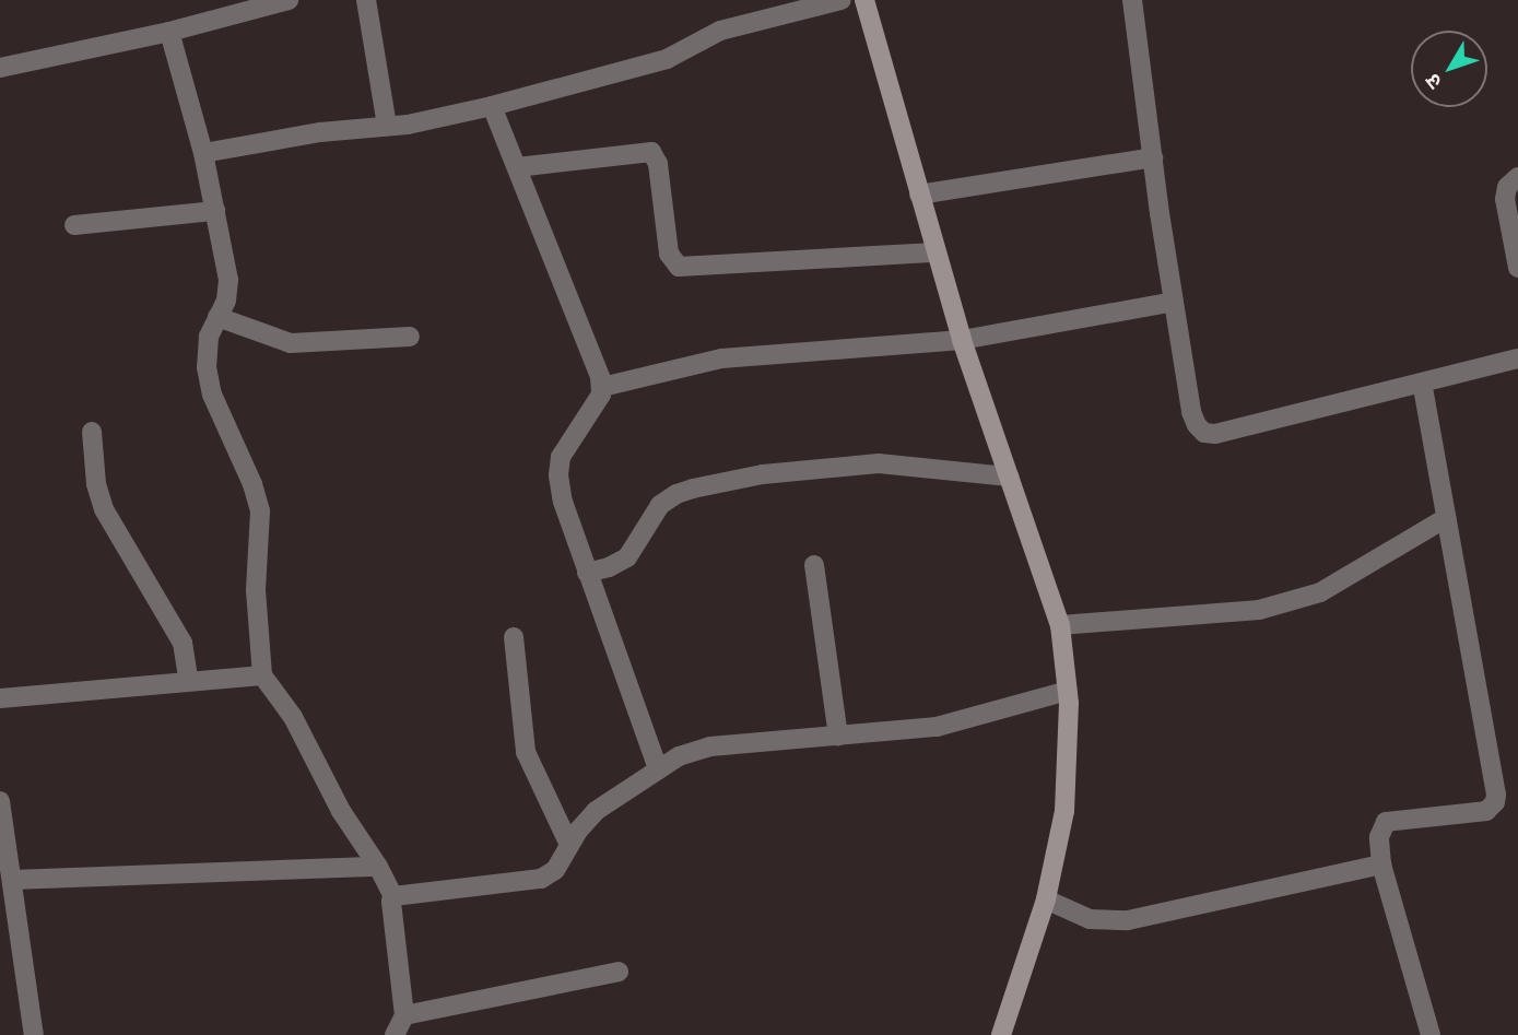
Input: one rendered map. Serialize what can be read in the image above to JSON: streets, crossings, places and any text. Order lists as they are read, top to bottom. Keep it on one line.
{"north":"bottom left"}
